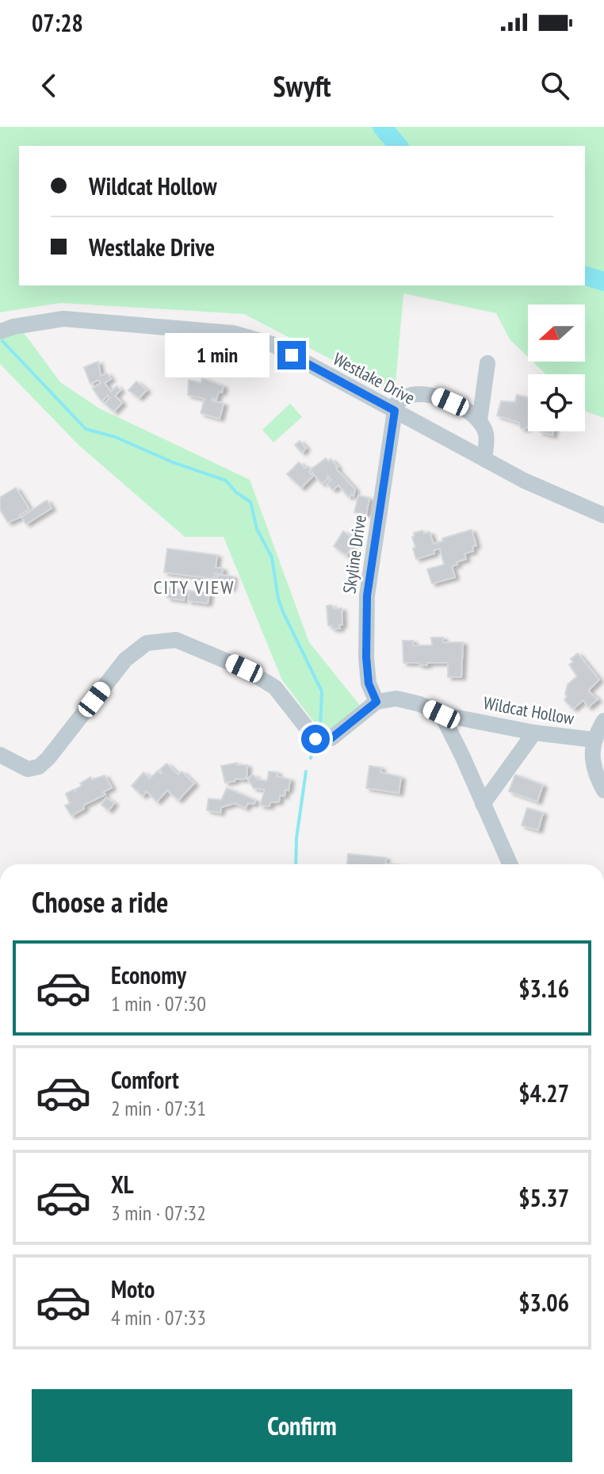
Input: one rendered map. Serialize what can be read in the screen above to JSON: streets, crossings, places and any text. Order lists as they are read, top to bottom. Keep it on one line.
{"streets":{"street":["Westlake Drive","Skyline Drive","Wildcat Hollow"]},"crossings":[["Westlake Drive","Skyline Drive"],["Skyline Drive","Wildcat Hollow"]],"districts":["CITY VIEW"],"north":"left","page":{"status":"07:28","header":"Swyft","banner":["Wildcat Hollow","Westlake Drive"],"bubble":"1 min","heading":"Choose a ride","list":[{"name":"Economy","note":"1 min · 07:30","value":"$3.16"},{"name":"Comfort","note":"2 min · 07:31","value":"$4.27"},{"name":"XL","note":"3 min · 07:32","value":"$5.37"},{"name":"Moto","note":"4 min · 07:33","value":"$3.06"}],"buttons":"Confirm"}}
